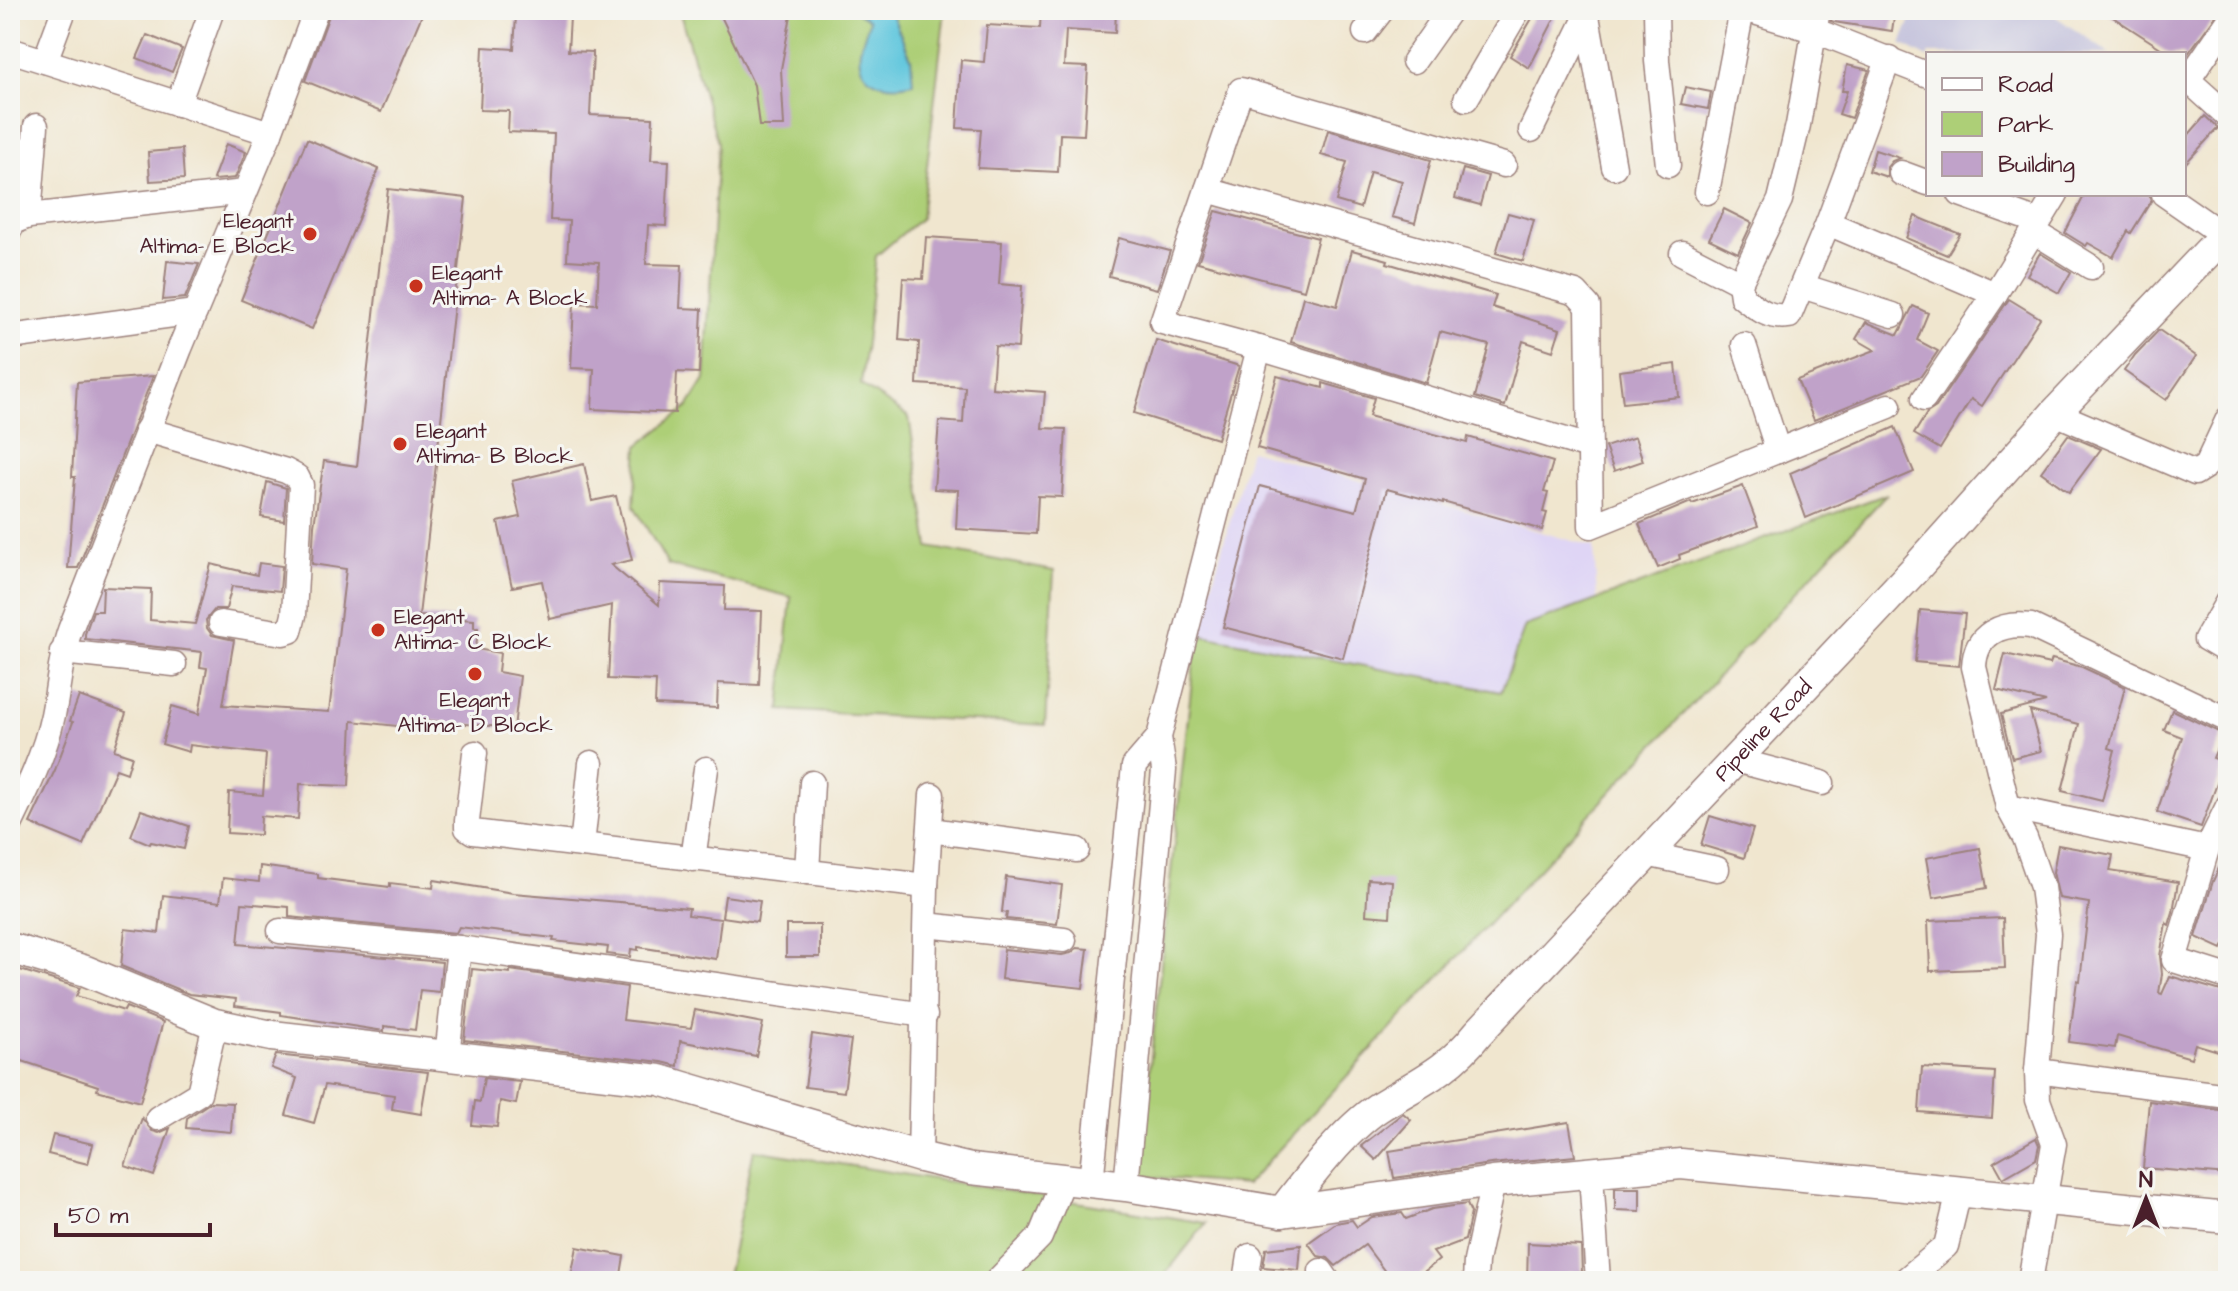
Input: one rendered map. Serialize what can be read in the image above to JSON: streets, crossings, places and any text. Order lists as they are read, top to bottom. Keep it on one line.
{"streets":{"street":["Pipeline Road"]},"places":["Elegant Altima- E Block","Elegant Altima- A Block","Elegant Altima- B Block","Elegant Altima- C Block","Elegant Altima- D Block"],"legend":["Road","Park","Building"],"scale_bar":"50 m","north":"top"}
